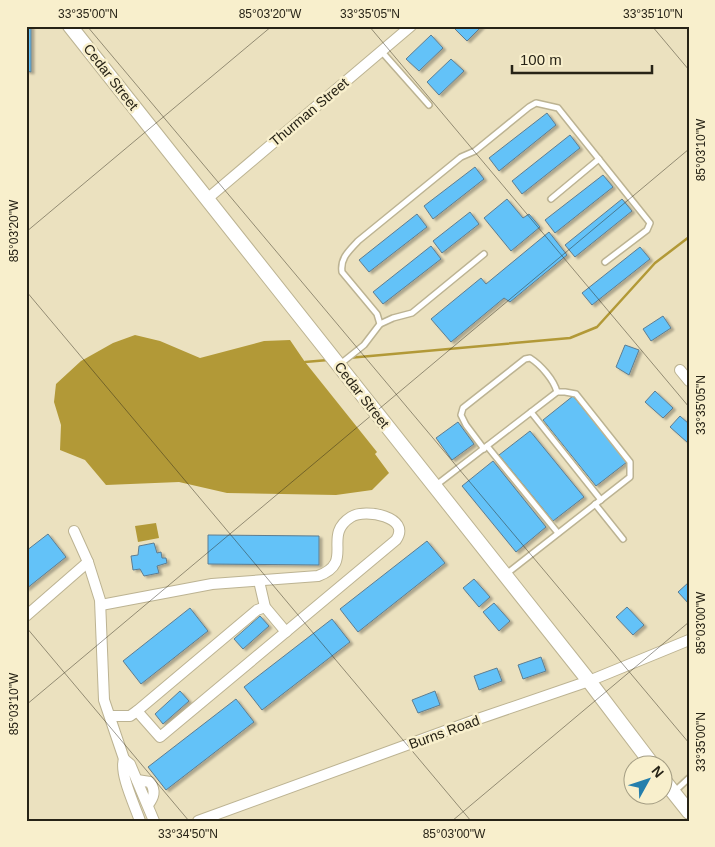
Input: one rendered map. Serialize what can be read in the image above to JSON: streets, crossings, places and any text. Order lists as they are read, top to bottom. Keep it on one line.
{"streets":{"street":["Cedar Street","Thurman Street","Burns Road"]},"crossings":[["Cedar Street","Thurman Street"],["Cedar Street","Burns Road"]],"scale_bar":"100 m","north":"top right","coordinates":["33°35'00\"N","85°03'20\"W","33°35'05\"N","33°35'10\"N","85°03'10\"W","85°03'00\"W","33°34'50\"N"]}
